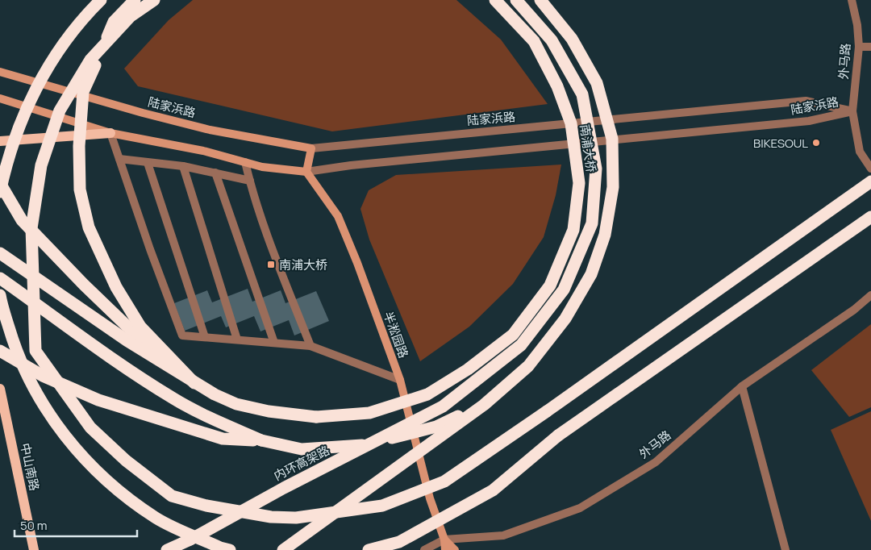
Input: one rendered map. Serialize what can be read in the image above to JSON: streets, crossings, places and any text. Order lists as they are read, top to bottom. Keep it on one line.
{"streets":{"highway":["南浦大桥","内环高架路"],"main road":["陆家浜路","半淞园路","中山南路"],"street":["外马路"]},"crossings":[["外马路","陆家浜路"],["外马路","半淞园路"],["陆家浜路","半淞园路"],["南浦大桥","内环高架路"]],"places":{"other":["BIKESOUL"],"transit":["南浦大桥"]},"scale_bar":"50 m"}
